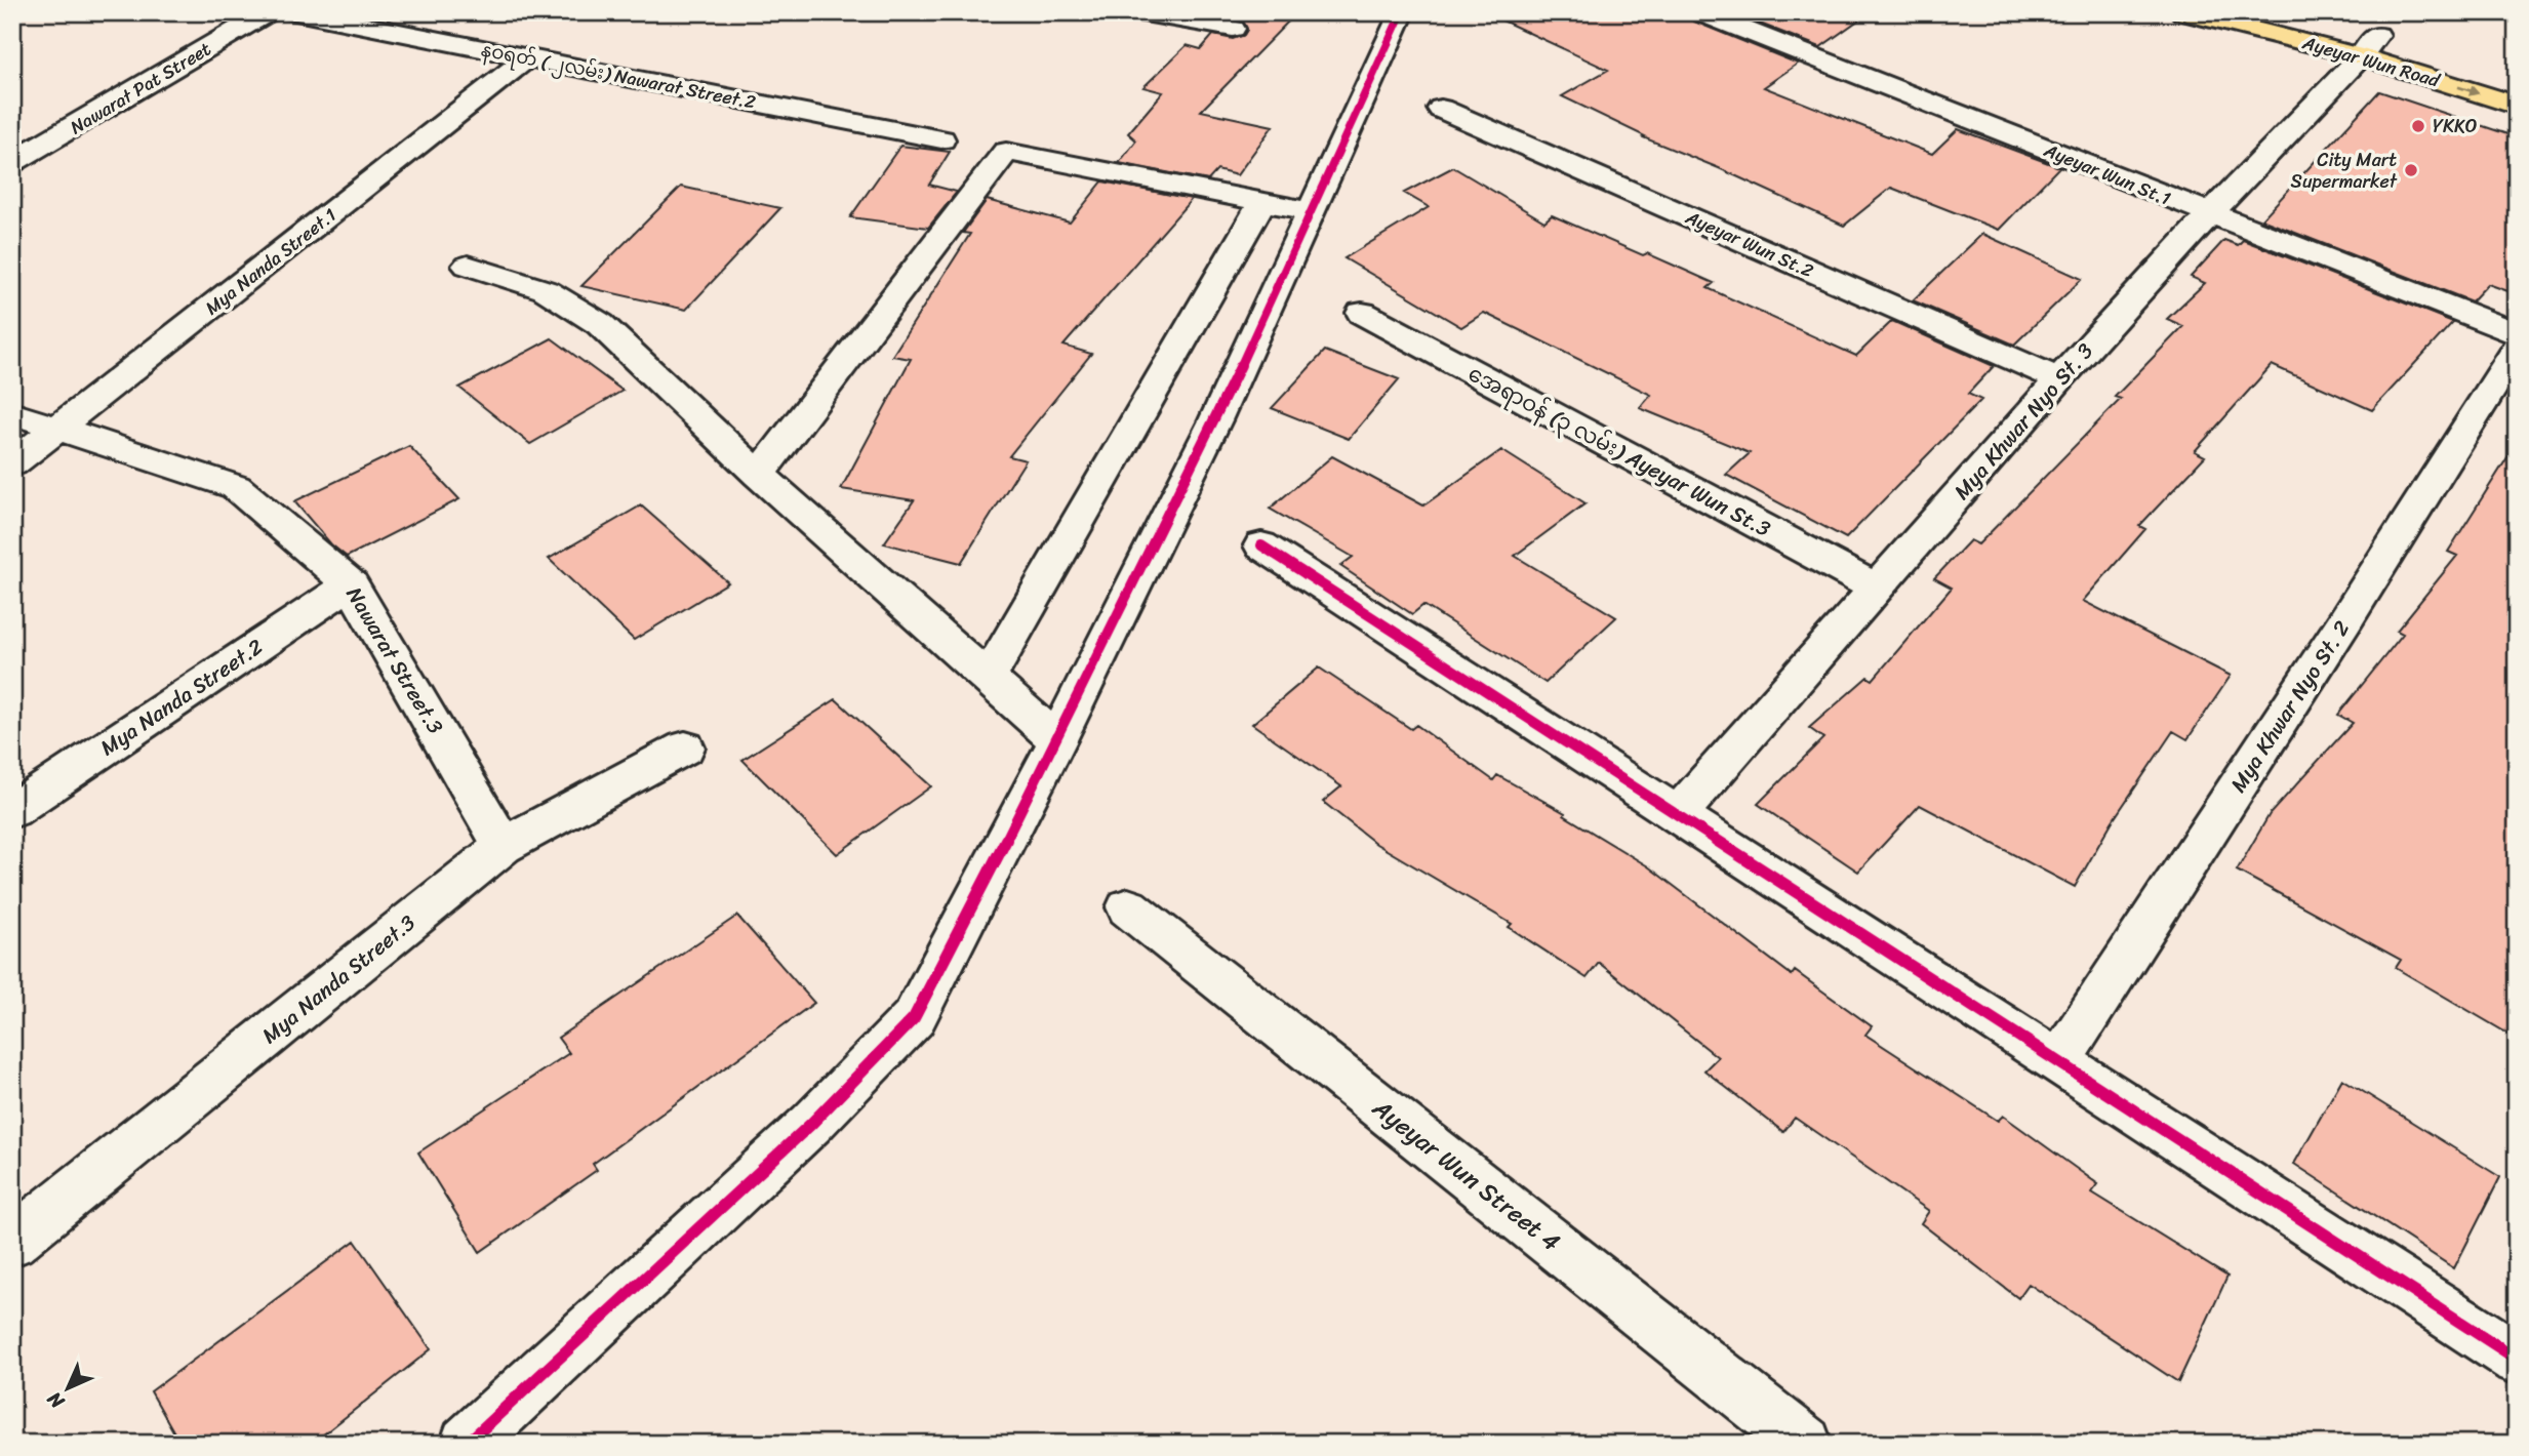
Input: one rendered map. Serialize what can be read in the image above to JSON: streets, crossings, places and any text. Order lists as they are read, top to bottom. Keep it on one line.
{"streets":{"main road":["Ayeyar Wun Road"],"street":["နဝရတ် ( ၂လမ်း) Nawarat Street.2","Nawarat Pat Street","Ayeyar Wun St.1","Ayeyar Wun St.2","Mya Nanda Street.1","Mya Khwar Nyo St. 3","အေရာဝန် (၃ လမ်း) Ayeyar Wun St.3","Nawarat Street.3","Mya Nanda Street.2","Mya Khwar Nyo St. 2","Mya Nanda Street.3","Ayeyar Wun Street 4"]},"crossings":[["Ayeyar Wun Road","Mya Khwar Nyo St. 3"],["နဝရတ် ( ၂လမ်း) Nawarat Street.2","Mya Nanda Street.1"],["Ayeyar Wun St.1","Mya Khwar Nyo St. 3"],["Ayeyar Wun St.2","Mya Khwar Nyo St. 3"],["Mya Nanda Street.1","Nawarat Street.3"],["Mya Khwar Nyo St. 3","အေရာဝန် (၃ လမ်း) Ayeyar Wun St.3"],["Nawarat Street.3","Mya Nanda Street.2"],["Nawarat Street.3","Mya Nanda Street.3"]],"one_way":["Ayeyar Wun Road"],"places":["YKKO","City Mart Supermarket"],"north":"bottom left"}
